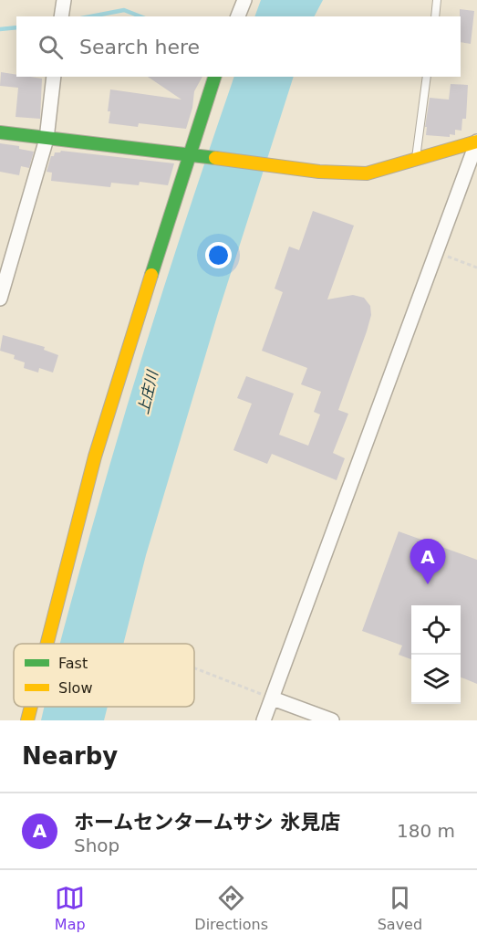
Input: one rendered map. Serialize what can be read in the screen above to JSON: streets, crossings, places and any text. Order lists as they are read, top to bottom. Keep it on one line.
{"water":["上庄川"],"legend":["Fast","Slow"],"page":{"search":"Search here","pins":"A","heading":"Nearby","list":[{"mark":"A","name":"ホームセンタームサシ 氷見店","note":"Shop","value":"180 m"}],"nav":["Map","Directions","Saved"]}}
